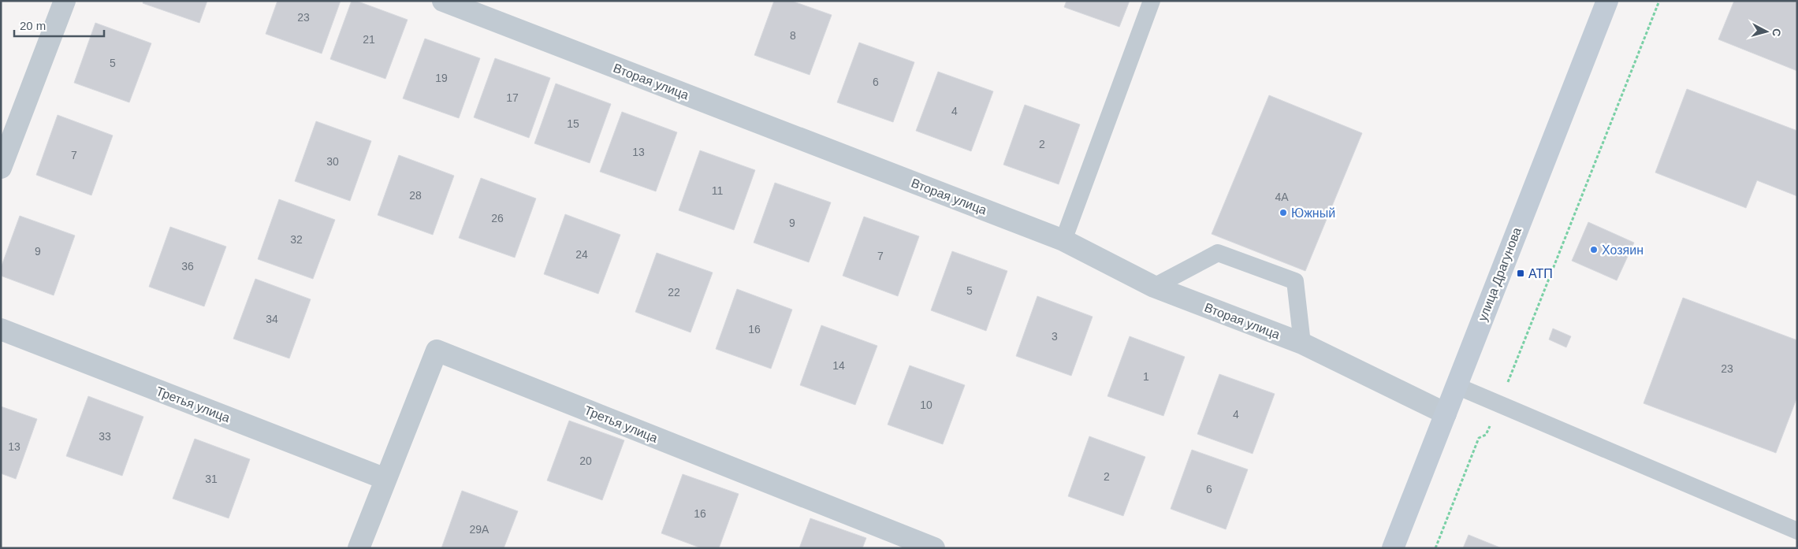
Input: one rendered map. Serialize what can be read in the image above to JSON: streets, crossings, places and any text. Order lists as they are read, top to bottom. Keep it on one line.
{"streets":{"main road":["улица Драгунова"],"street":["Вторая улица","Третья улица"]},"crossings":[["Вторая улица","улица Драгунова"]],"places":{"other":["Южный","Хозяин"],"transit":["АТП"]},"house_numbers":["23","8","21","5","19","6","17","4","15","2","13","7","30","11","28","4А","26","9","32","9","24","7","36","5","22","34","16","3","14","23","1","10","4","33","13","20","2","31","6","16","29А"],"scale_bar":"20 m","north":"right"}
